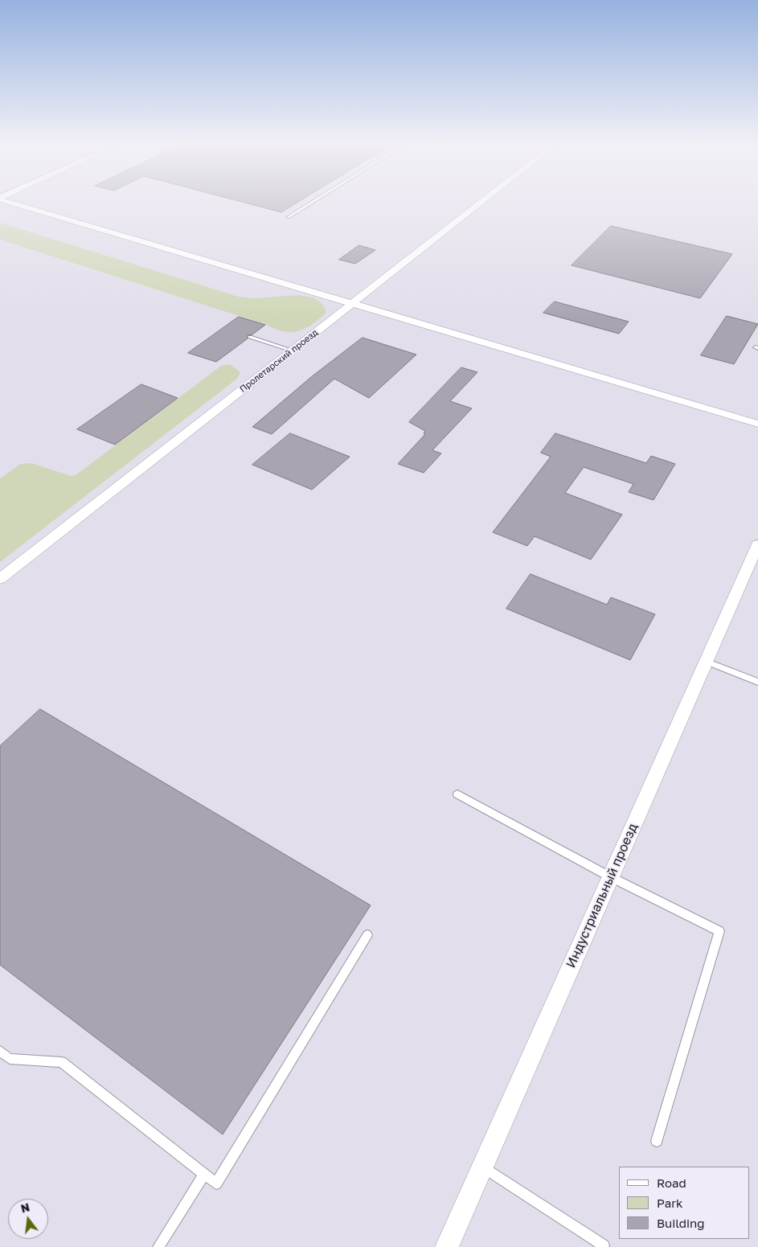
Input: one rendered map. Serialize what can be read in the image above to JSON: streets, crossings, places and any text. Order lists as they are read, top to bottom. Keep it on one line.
{"streets":{"street":["Пролетарский проезд","Индустриальный проезд"]},"legend":["Road","Park","Building"],"north":"top"}
